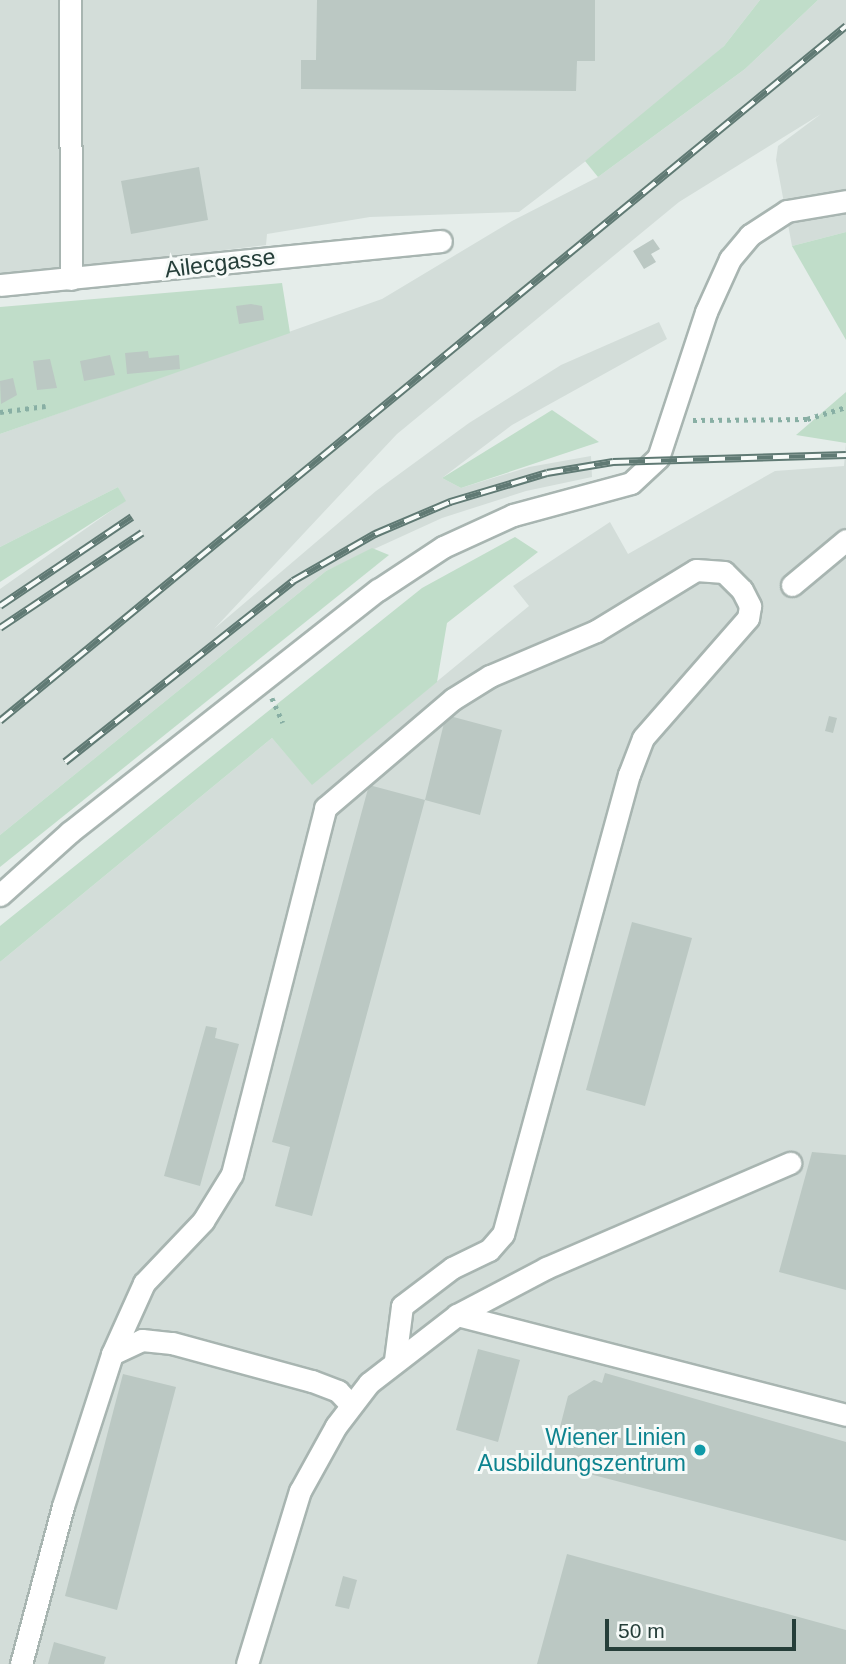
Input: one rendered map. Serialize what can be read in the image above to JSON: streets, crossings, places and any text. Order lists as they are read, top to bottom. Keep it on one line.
{"streets":{"street":["Ailecgasse"]},"places":["Wiener Linien Ausbildungszentrum"],"scale_bar":"50 m"}
